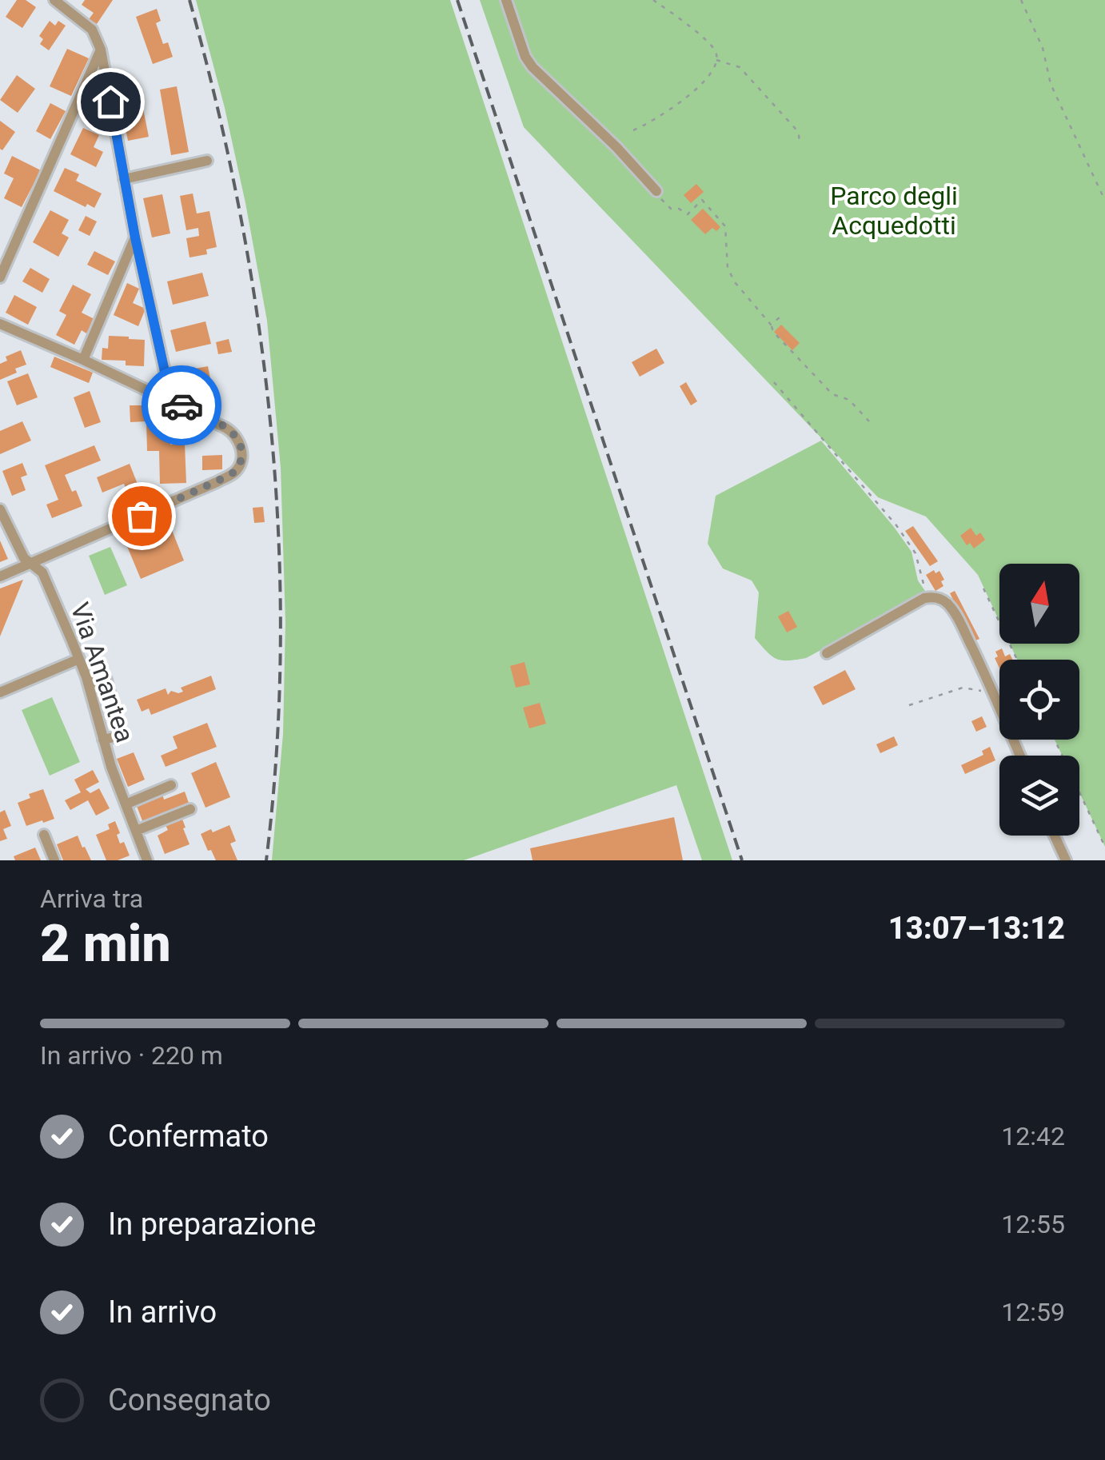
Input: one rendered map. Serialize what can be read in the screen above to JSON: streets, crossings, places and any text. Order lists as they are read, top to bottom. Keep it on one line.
{"streets":{"street":["Via Amantea"]},"parks":["Parco degli Acquedotti"],"north":"top","page":{"heading":["2 min","Arriva tra","13:07–13:12"],"bar":"In arrivo · 220 m","list":[["Confermato","12:42"],["In preparazione","12:55"],["In arrivo","12:59"],"Consegnato"]}}
